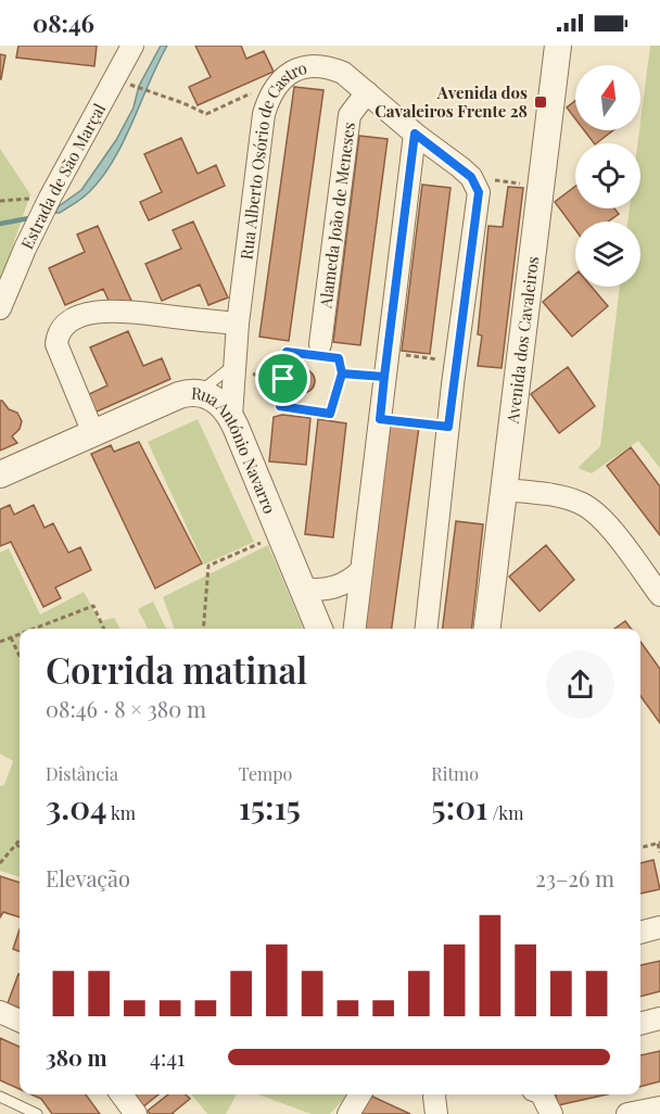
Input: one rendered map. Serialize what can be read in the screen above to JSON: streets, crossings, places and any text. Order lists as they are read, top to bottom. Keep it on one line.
{"streets":{"street":["Rua Alberto Osório de Castro","Estrada de São Marçal","Alameda João de Meneses","Avenida dos Cavaleiros","Rua António Navarro"]},"crossings":[["Rua Alberto Osório de Castro","Alameda João de Meneses"],["Rua Alberto Osório de Castro","Rua António Navarro"]],"places":{"transit":["Avenida dos Cavaleiros Frente 28"]},"north":"top","page":{"status":"08:46","heading":["Corrida matinal","08:46 · 8 × 380 m"],"stats":[["Distância","3.04 km"],["Tempo","15:15"],["Ritmo","5:01 /km"]],"chart":["Elevação","23–26 m"],"list":[{"name":"380 m","note":"4:41"}]}}
